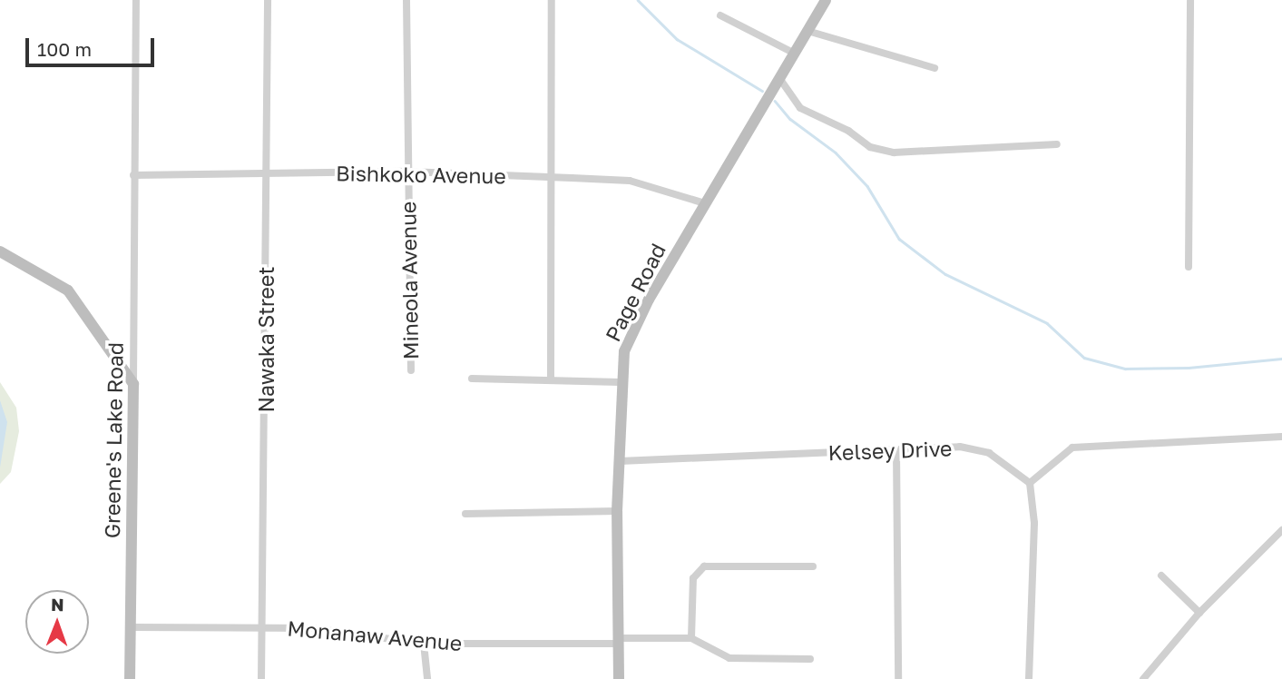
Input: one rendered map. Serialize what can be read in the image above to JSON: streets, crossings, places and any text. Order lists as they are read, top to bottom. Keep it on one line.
{"streets":{"main road":["Page Road","Greene's Lake Road"],"street":["Bishkoko Avenue","Mineola Avenue","Nawaka Street","Kelsey Drive","Monanaw Avenue"]},"crossings":[["Bishkoko Avenue","Mineola Avenue"],["Bishkoko Avenue","Page Road"],["Bishkoko Avenue","Nawaka Street"],["Bishkoko Avenue","Greene's Lake Road"],["Page Road","Kelsey Drive"],["Page Road","Monanaw Avenue"],["Nawaka Street","Monanaw Avenue"],["Greene's Lake Road","Monanaw Avenue"]],"scale_bar":"100 m","north":"top"}
